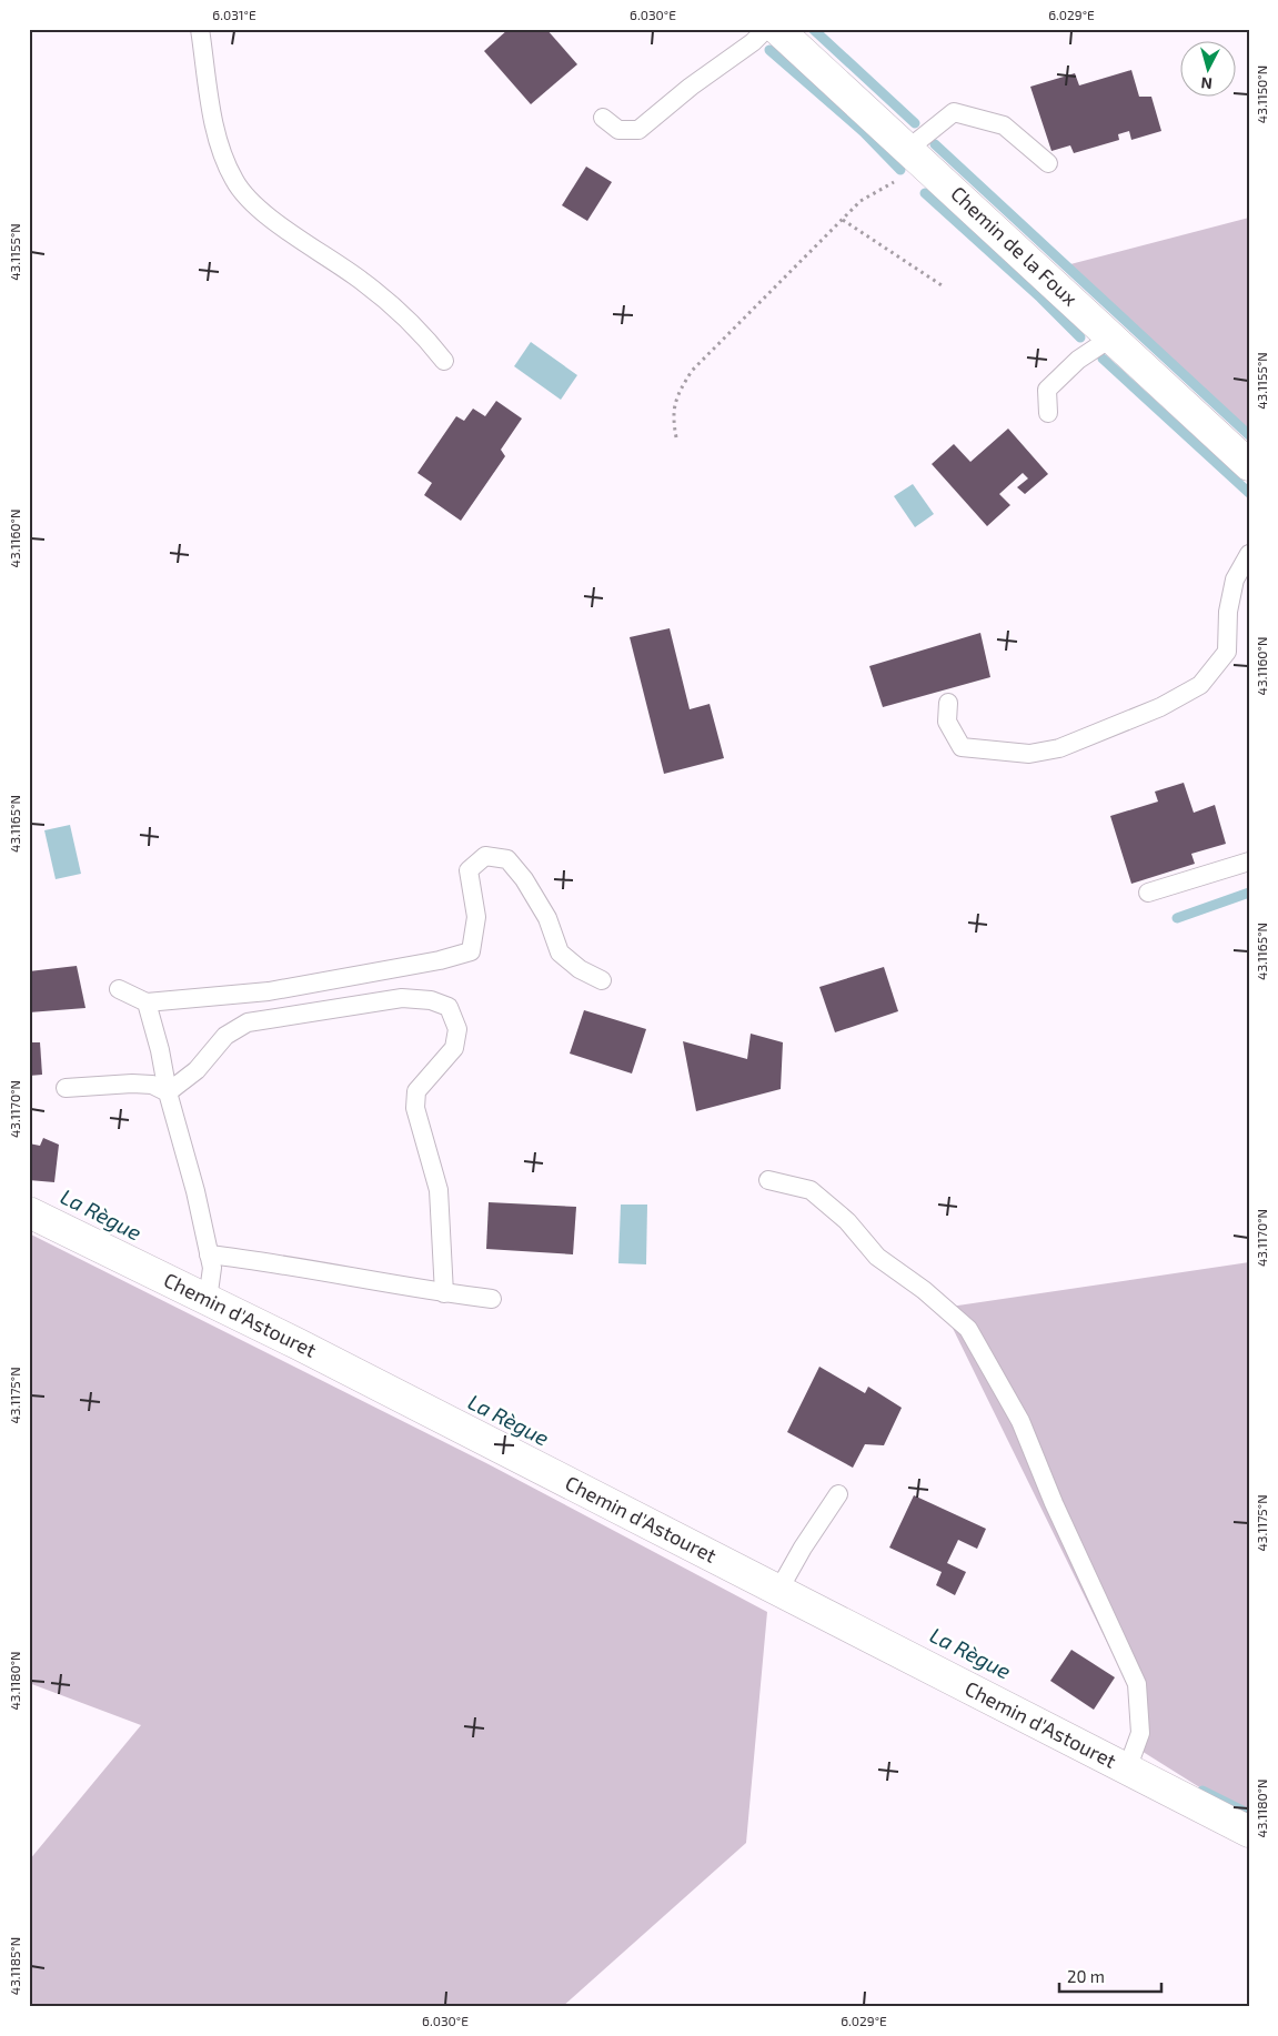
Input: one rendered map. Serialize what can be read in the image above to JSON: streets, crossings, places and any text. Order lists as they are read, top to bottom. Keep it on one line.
{"streets":{"street":["Chemin de la Foux","Chemin d'Astouret"]},"water":["La Règue"],"scale_bar":"20 m","north":"bottom","coordinates":["6.031°E","6.030°E","6.029°E","43.1150°N","43.1155°N","43.1160°N","43.1165°N","43.1170°N","43.1175°N","43.1180°N","43.1185°N"]}
